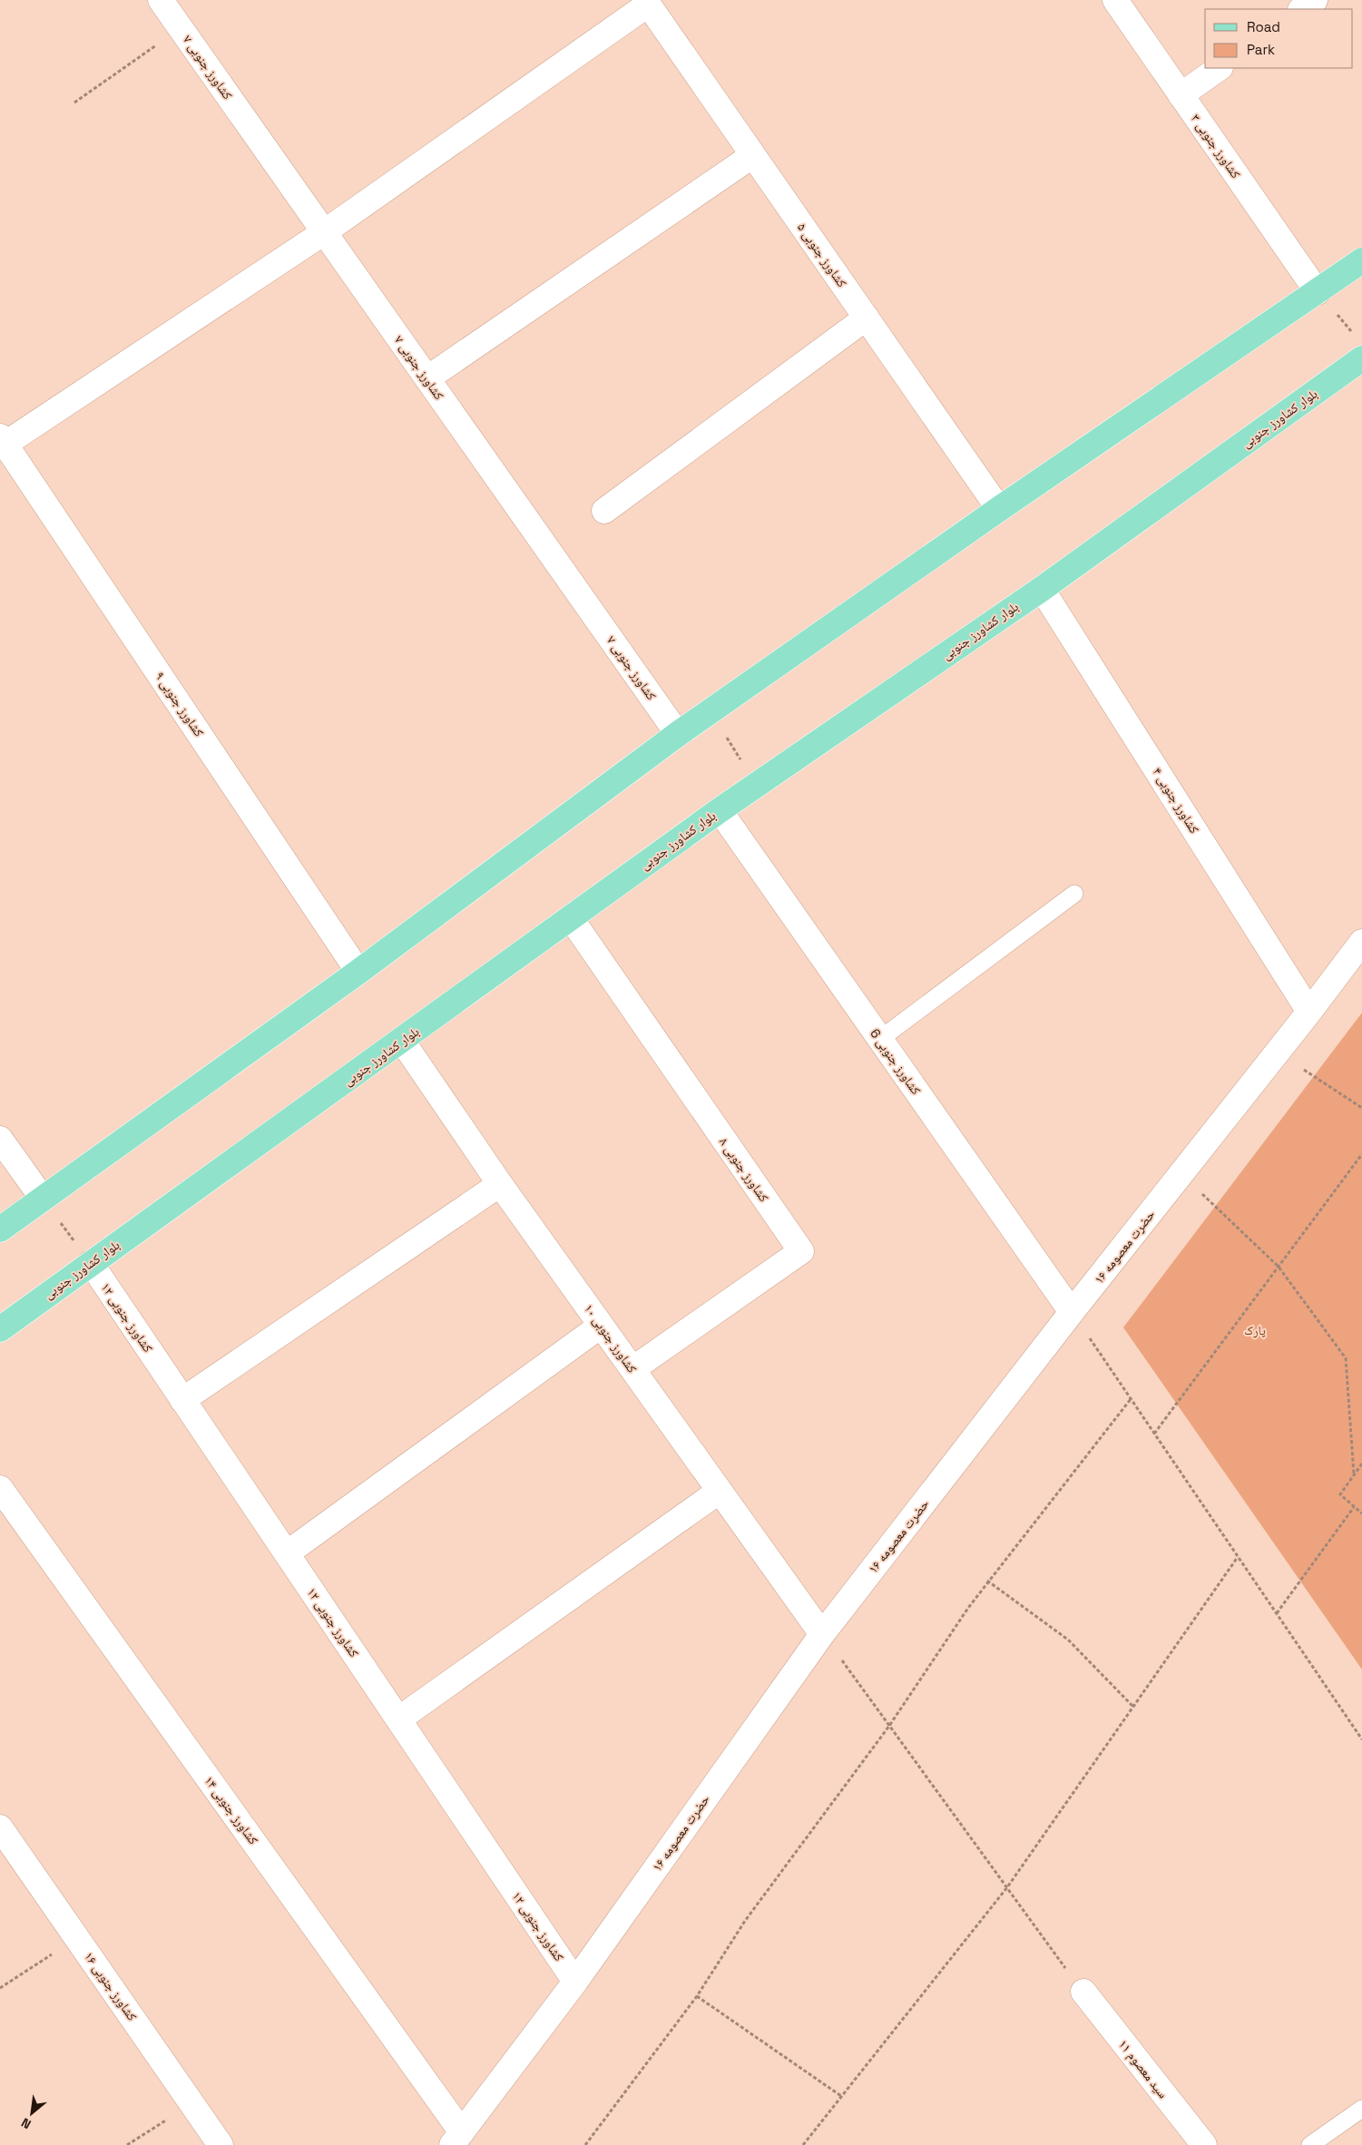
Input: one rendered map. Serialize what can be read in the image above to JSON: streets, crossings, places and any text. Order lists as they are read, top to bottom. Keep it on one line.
{"streets":{"main road":["بلوار کشاورز جنوبی"],"street":["کشاورز جنوبی ۷","کشاورز جنوبی ۳","کشاورز جنوبی ۵","کشاورز جنوبی ۹","کشاورز جنوبی ۴","کشاورز جنوبی 6","کشاورز جنوبی ۸","حضرت معصومه ۱۶","کشاورز جنوبی ۱۲","کشاورز جنوبی ۱۰","کشاورز جنوبی ۱۴","کشاورز جنوبی ۱۶","سید معصوم ۱۱"]},"crossings":[["بلوار کشاورز جنوبی","کشاورز جنوبی ۴"],["بلوار کشاورز جنوبی","کشاورز جنوبی 6"],["بلوار کشاورز جنوبی","کشاورز جنوبی ۸"],["بلوار کشاورز جنوبی","کشاورز جنوبی ۱۲"],["بلوار کشاورز جنوبی","کشاورز جنوبی ۱۰"],["کشاورز جنوبی ۴","حضرت معصومه ۱۶"],["کشاورز جنوبی 6","حضرت معصومه ۱۶"],["کشاورز جنوبی ۸","کشاورز جنوبی ۱۰"],["حضرت معصومه ۱۶","کشاورز جنوبی ۱۲"],["حضرت معصومه ۱۶","کشاورز جنوبی ۱۰"],["حضرت معصومه ۱۶","کشاورز جنوبی ۱۴"]],"parks":["پارک"],"legend":["Road","Park"],"north":"bottom left"}
